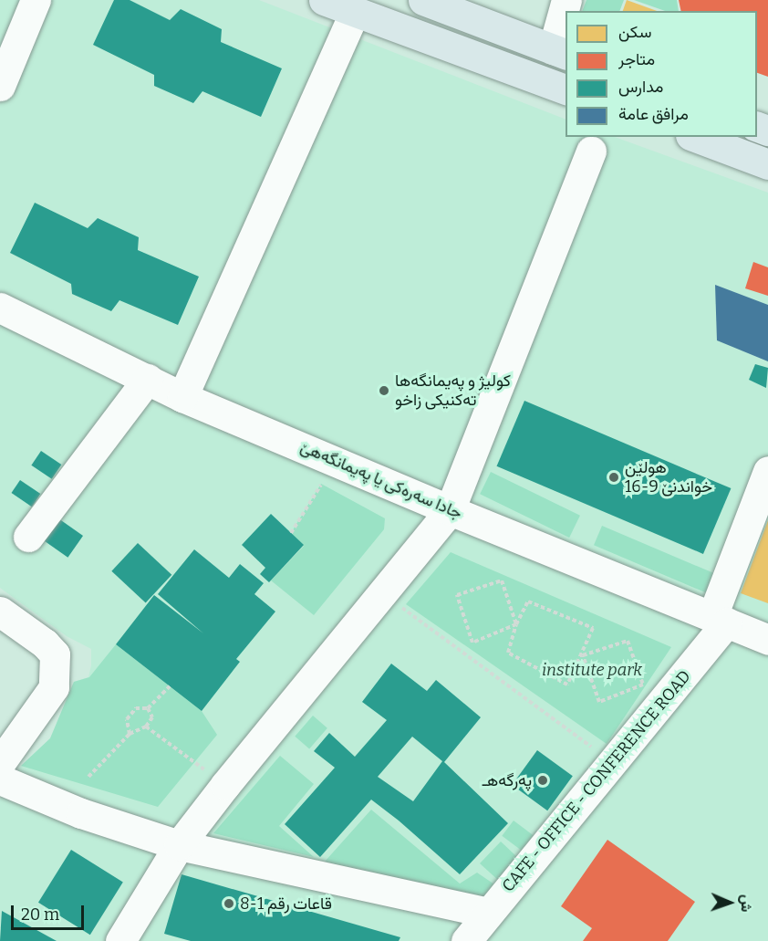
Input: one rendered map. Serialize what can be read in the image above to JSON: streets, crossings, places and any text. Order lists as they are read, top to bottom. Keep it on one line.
{"streets":{"street":["جادا سه‌ره‌كى يا په‌يمانگه‌هێ","CAFE - OFFICE - CONFERENCE ROAD"]},"crossings":[["جادا سه‌ره‌كى يا په‌يمانگه‌هێ","CAFE - OFFICE - CONFERENCE ROAD"]],"parks":["institute park"],"places":["كوليژ و په‌يمانگه‌ها ته‌كنيكى زاخو","هولێن خواندنێ 9-16","په‌رگه‌هـ","قاعات رقم 1-8"],"legend":["سكن","متاجر","مدارس","مرافق عامة"],"scale_bar":"20 m","north":"right"}
